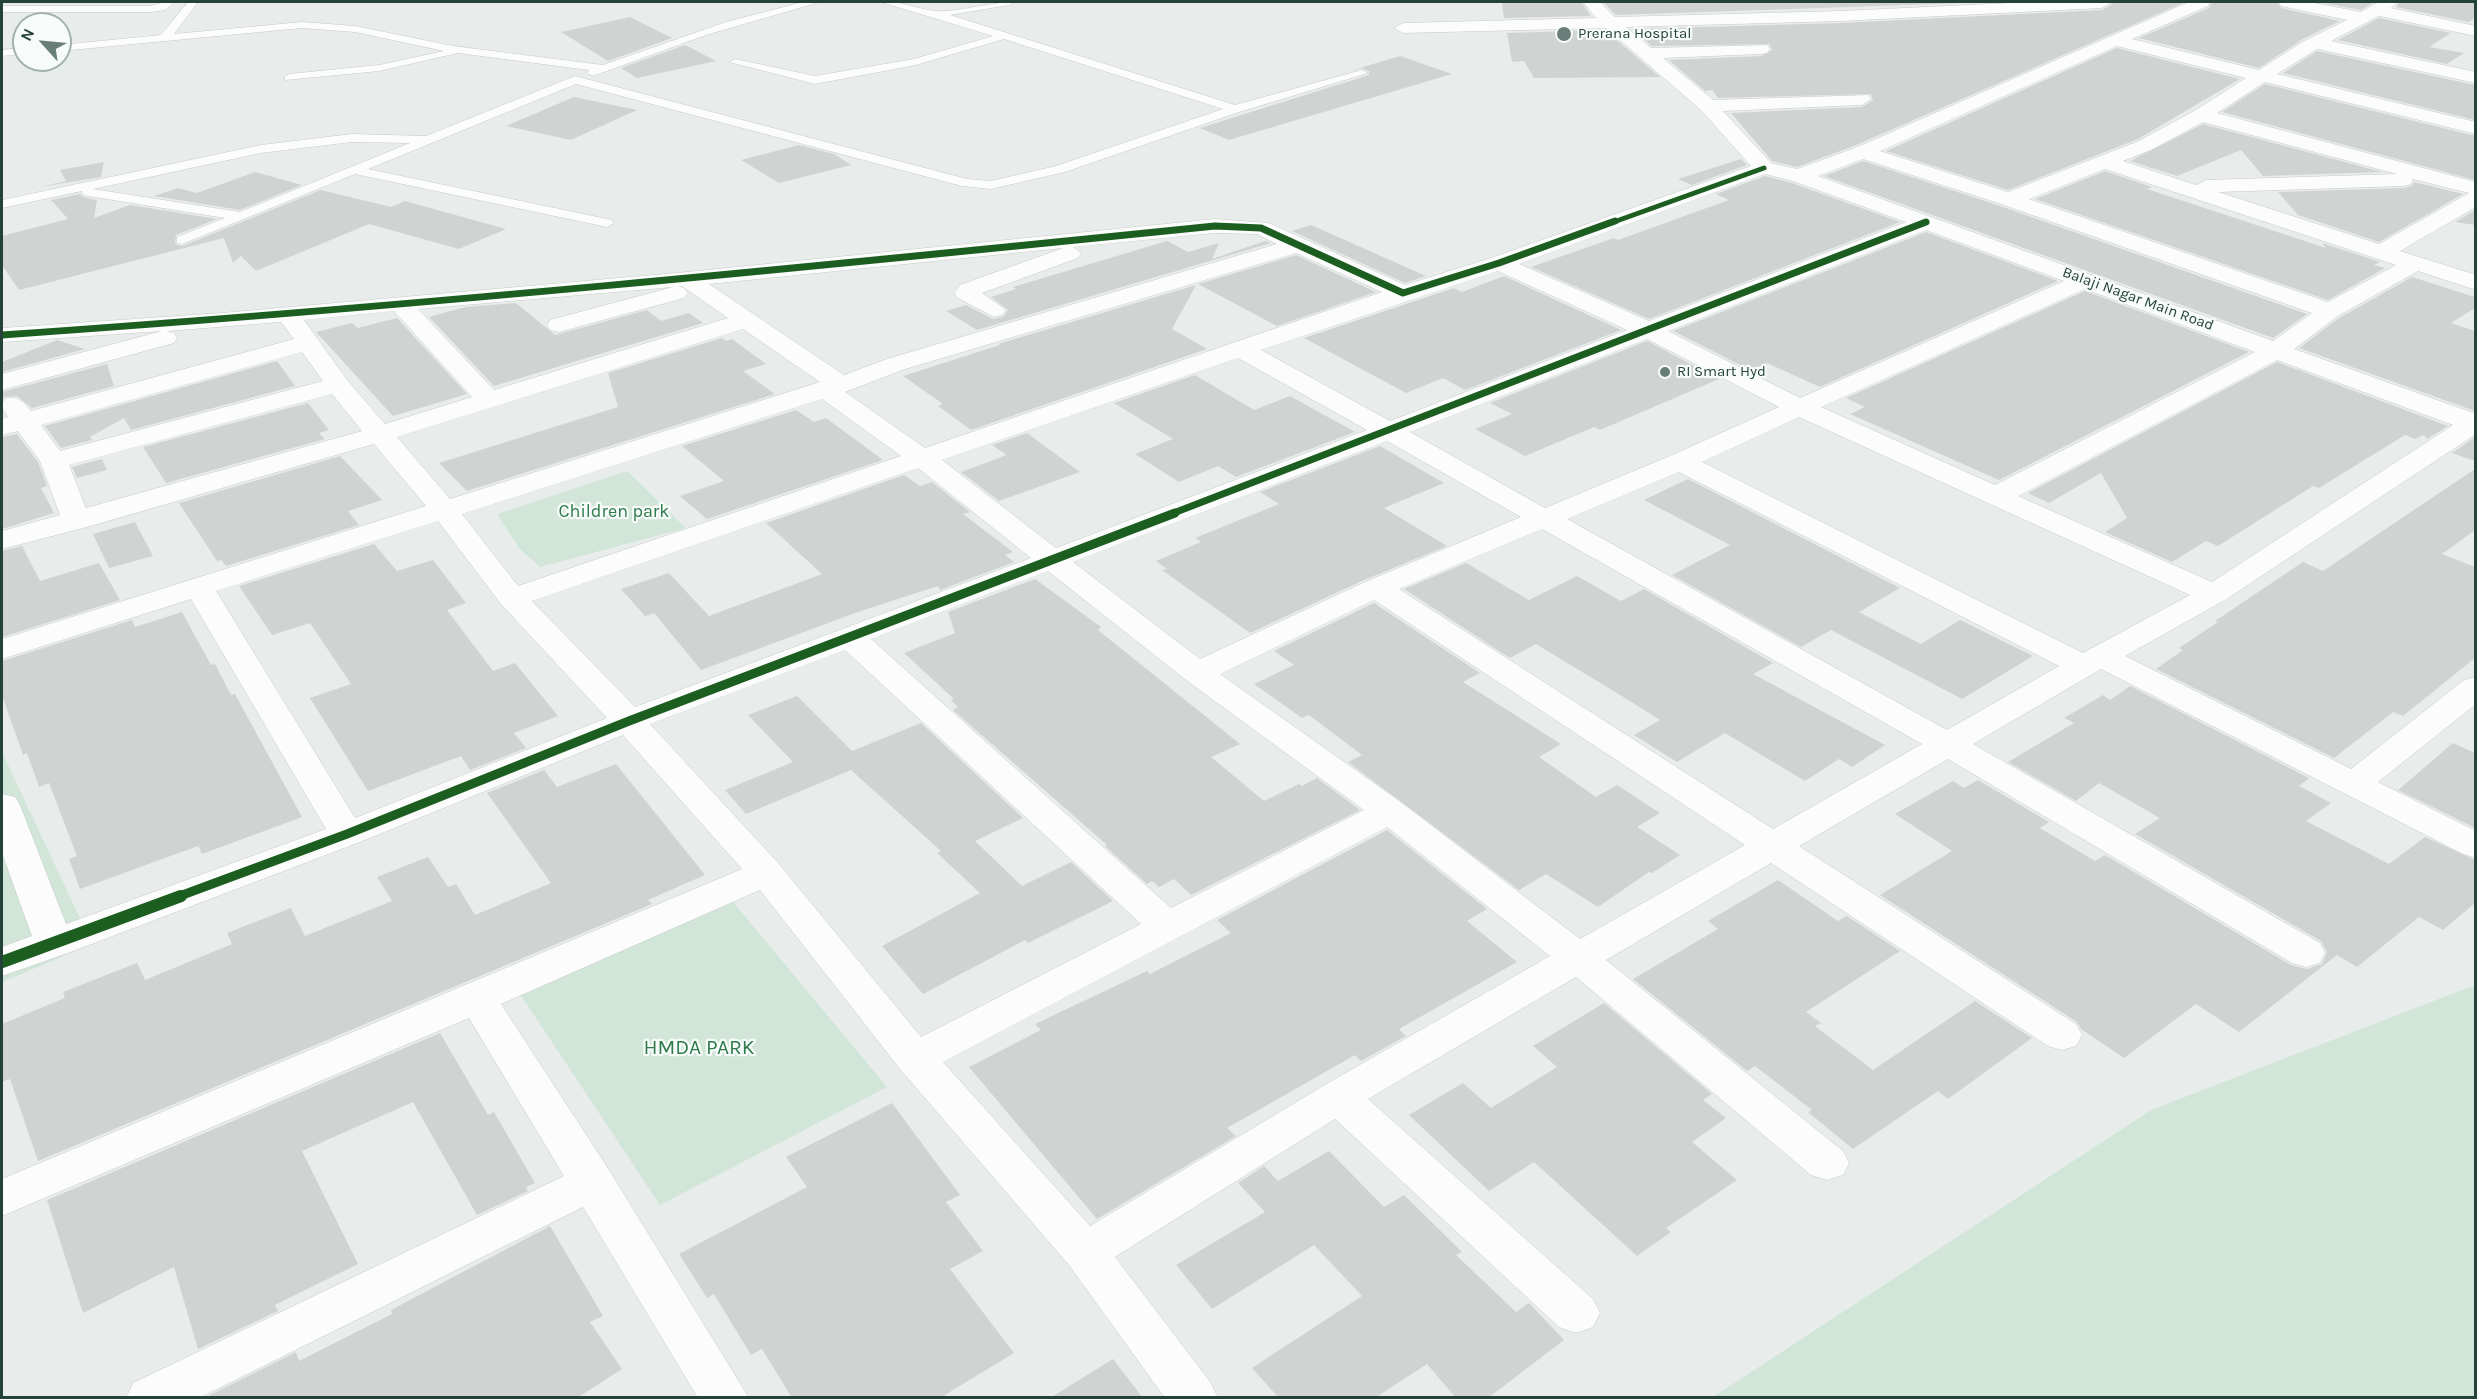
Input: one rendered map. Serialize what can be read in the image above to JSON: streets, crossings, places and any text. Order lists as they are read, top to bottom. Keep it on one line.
{"streets":{"street":["Balaji Nagar Main Road"]},"parks":["Children park","HMDA PARK"],"places":["Prerana Hospital","RI Smart Hyd"],"north":"top left"}
